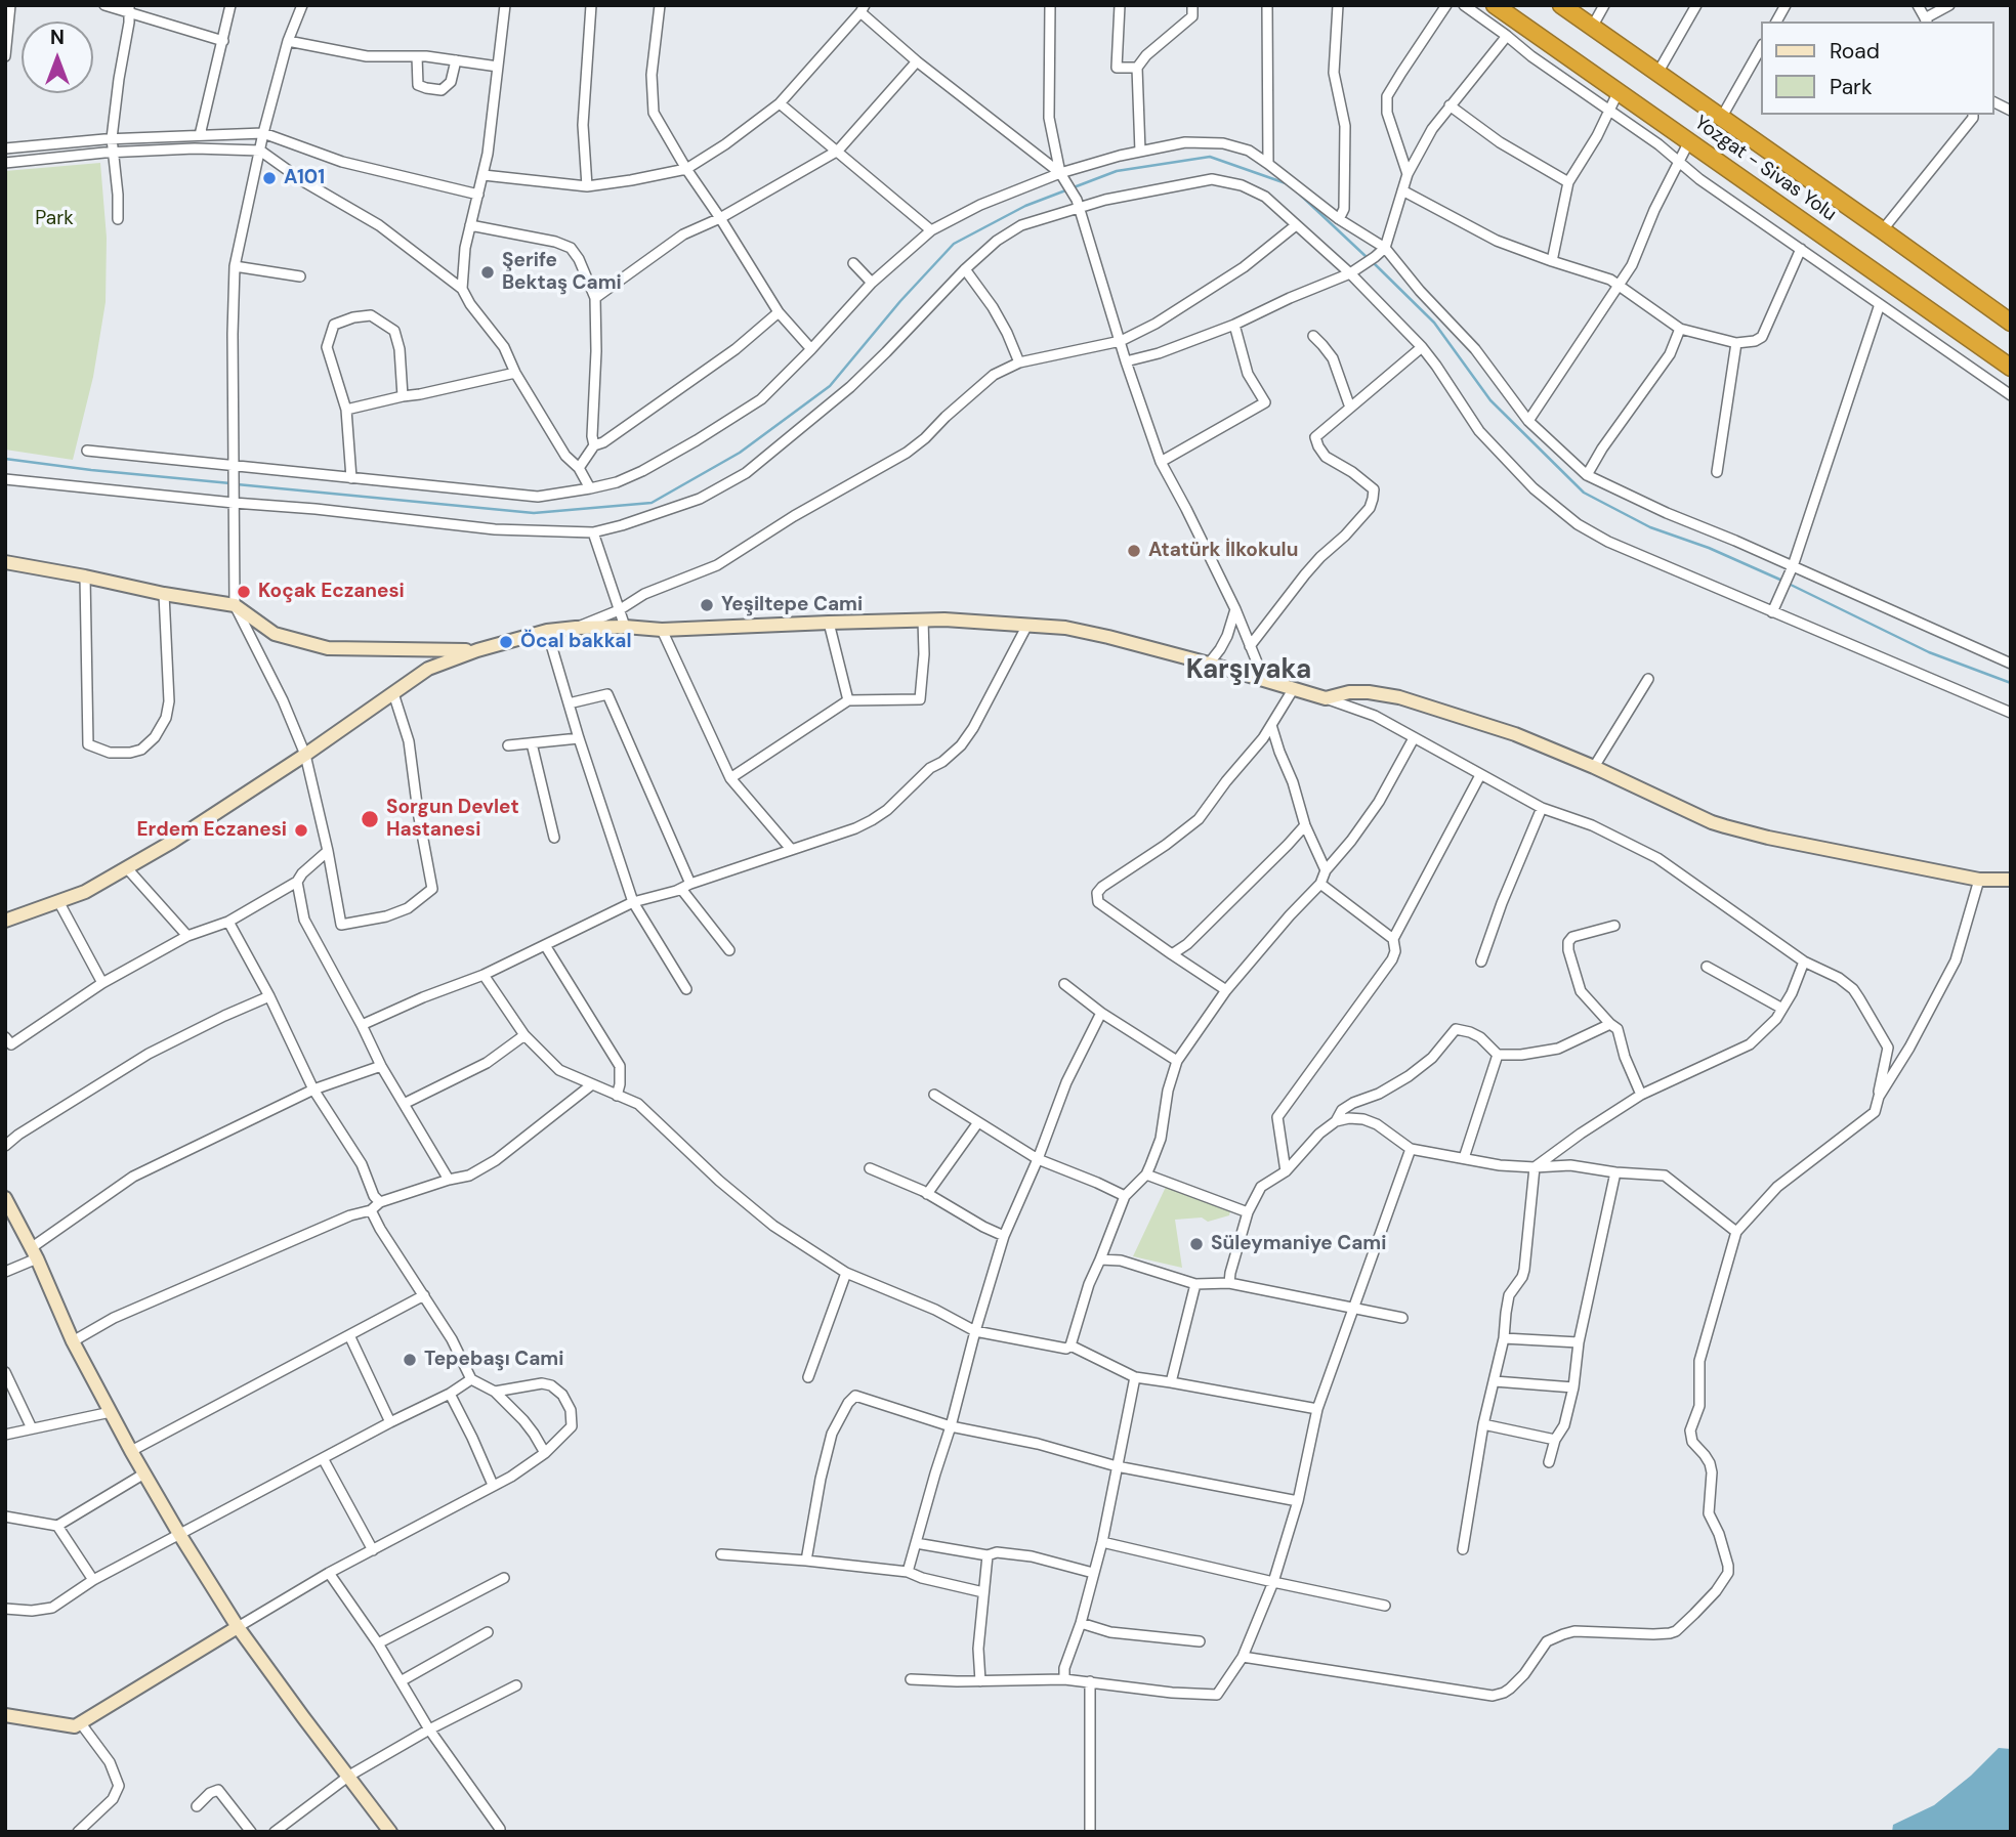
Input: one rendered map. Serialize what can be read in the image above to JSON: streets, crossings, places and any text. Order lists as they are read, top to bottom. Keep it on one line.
{"streets":{"highway":["Yozgat - Sivas Yolu"]},"districts":["Karşıyaka"],"parks":["Park"],"places":["A101","Şerife Bektaş Cami","Atatürk İlkokulu","Koçak Eczanesi","Yeşiltepe Cami","Öcal bakkal","Sorgun Devlet Hastanesi","Erdem Eczanesi","Süleymaniye Cami","Tepebaşı Cami"],"legend":["Road","Park"],"north":"top"}
